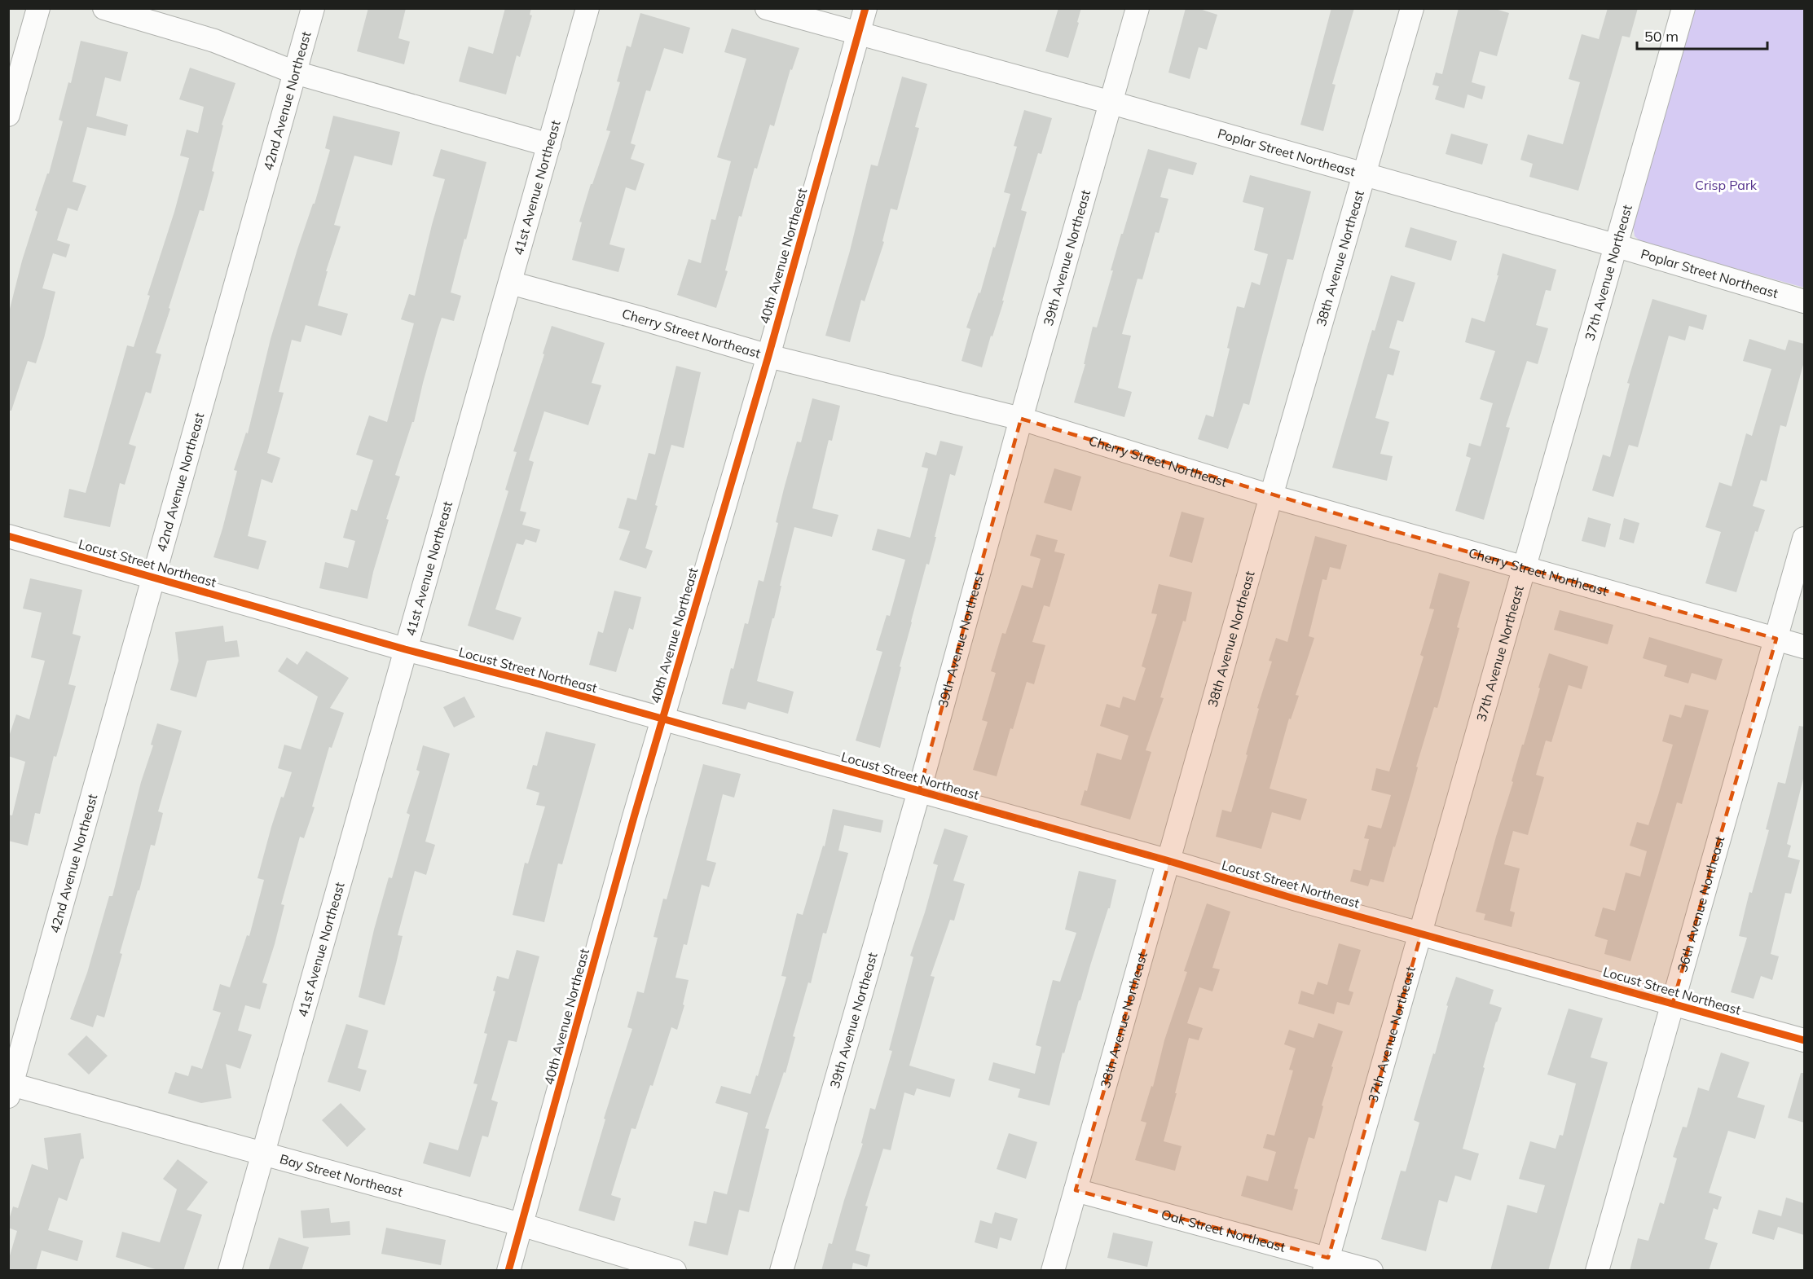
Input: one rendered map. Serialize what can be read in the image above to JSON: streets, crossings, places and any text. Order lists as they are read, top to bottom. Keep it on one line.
{"streets":{"street":["42nd Avenue Northeast","Poplar Street Northeast","41st Avenue Northeast","40th Avenue Northeast","39th Avenue Northeast","38th Avenue Northeast","37th Avenue Northeast","Cherry Street Northeast","Locust Street Northeast","36th Avenue Northeast","Bay Street Northeast","Oak Street Northeast"]},"crossings":[["42nd Avenue Northeast","Locust Street Northeast"],["42nd Avenue Northeast","Bay Street Northeast"],["Poplar Street Northeast","40th Avenue Northeast"],["Poplar Street Northeast","39th Avenue Northeast"],["Poplar Street Northeast","38th Avenue Northeast"],["Poplar Street Northeast","37th Avenue Northeast"],["41st Avenue Northeast","Cherry Street Northeast"],["41st Avenue Northeast","Locust Street Northeast"],["41st Avenue Northeast","Bay Street Northeast"],["40th Avenue Northeast","Cherry Street Northeast"],["40th Avenue Northeast","Locust Street Northeast"],["40th Avenue Northeast","Bay Street Northeast"],["39th Avenue Northeast","Cherry Street Northeast"],["39th Avenue Northeast","Locust Street Northeast"],["38th Avenue Northeast","Cherry Street Northeast"],["38th Avenue Northeast","Locust Street Northeast"],["38th Avenue Northeast","Oak Street Northeast"],["37th Avenue Northeast","Cherry Street Northeast"],["37th Avenue Northeast","Locust Street Northeast"],["37th Avenue Northeast","Oak Street Northeast"],["Cherry Street Northeast","36th Avenue Northeast"],["Locust Street Northeast","36th Avenue Northeast"]],"parks":["Crisp Park"],"scale_bar":"50 m"}
